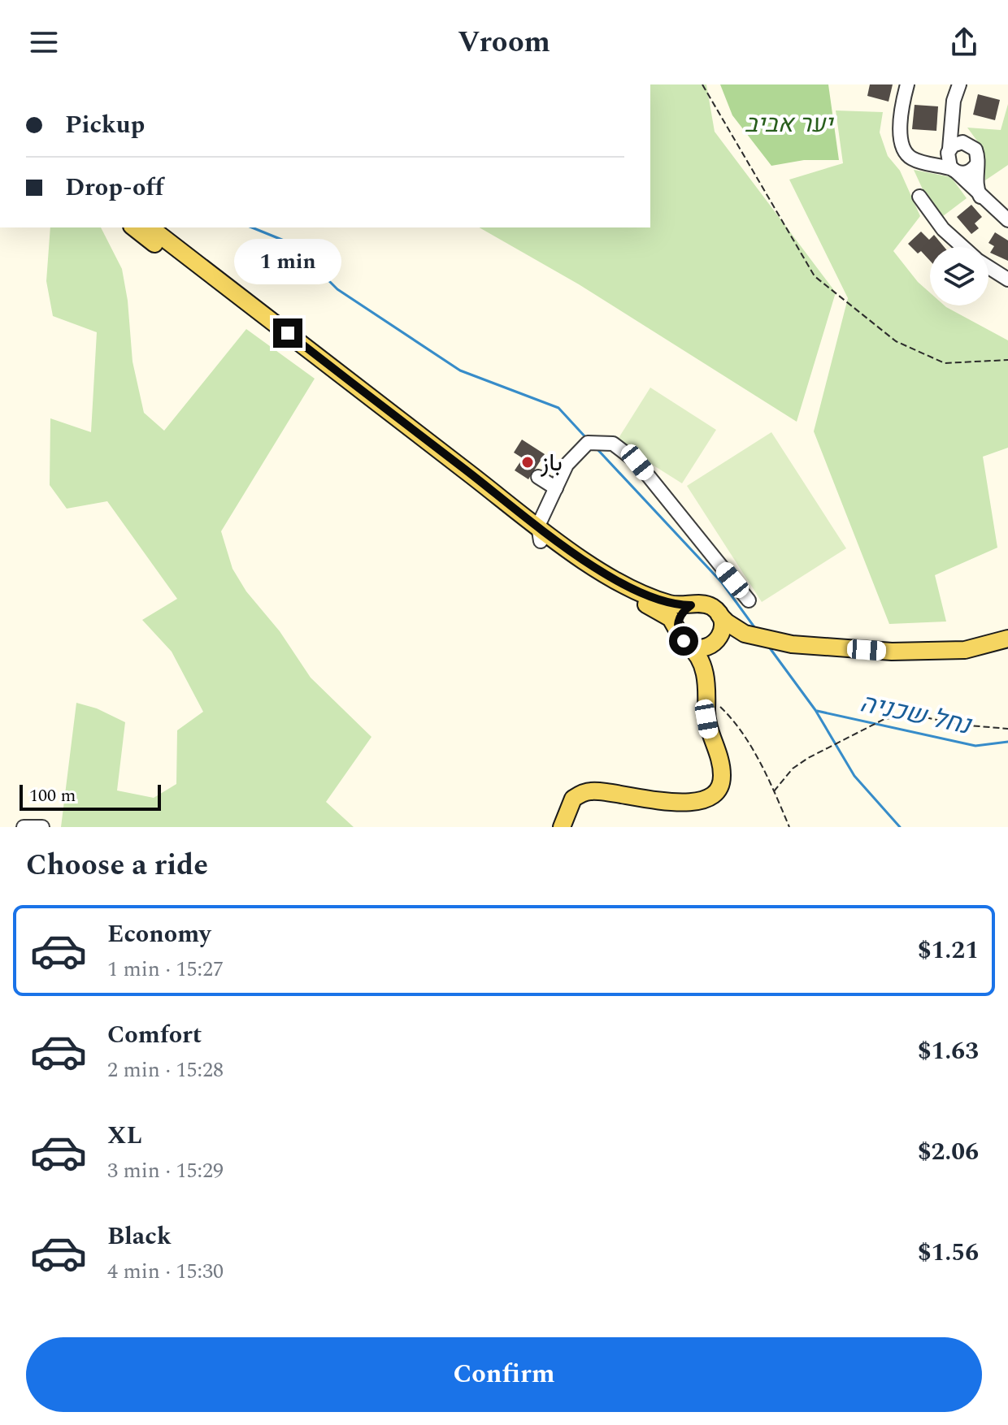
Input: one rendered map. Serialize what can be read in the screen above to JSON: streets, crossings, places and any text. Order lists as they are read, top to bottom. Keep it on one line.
{"water":["נחל שכניה"],"parks":["יער אביב"],"places":["باز"],"scale_bar":"100 m","page":{"header":"Vroom","banner":["Pickup","Drop-off"],"bubble":"1 min","scale":"100 m","heading":"Choose a ride","list":[{"name":"Economy","note":"1 min · 15:27","value":"$1.21"},{"name":"Comfort","note":"2 min · 15:28","value":"$1.63"},{"name":"XL","note":"3 min · 15:29","value":"$2.06"},{"name":"Black","note":"4 min · 15:30","value":"$1.56"}],"buttons":"Confirm"}}
